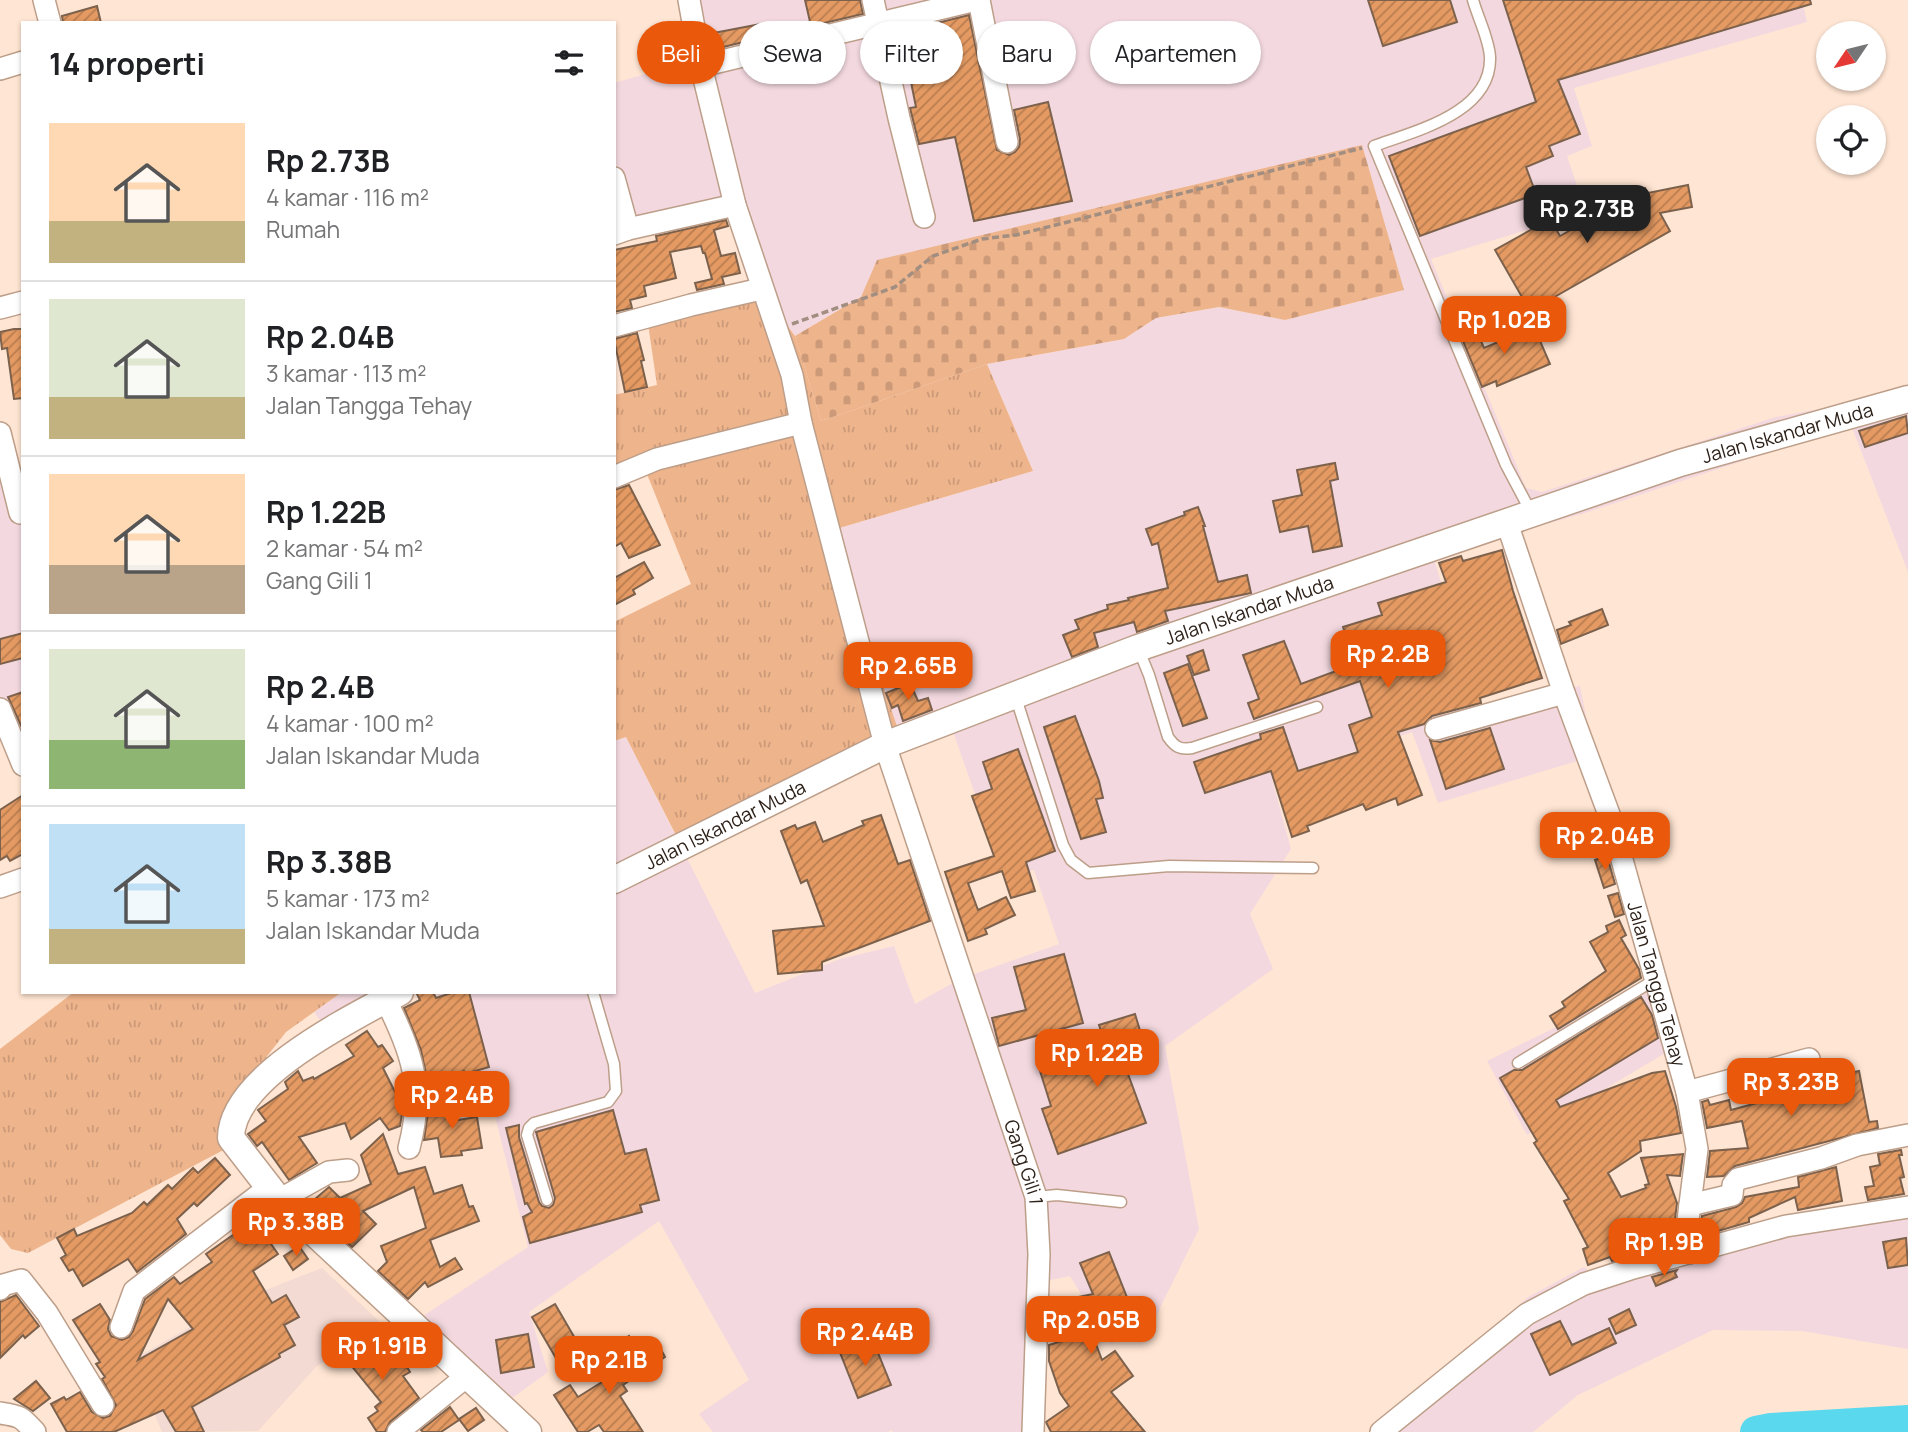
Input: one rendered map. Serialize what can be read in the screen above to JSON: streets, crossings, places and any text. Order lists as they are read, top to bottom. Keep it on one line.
{"streets":{"street":["Jalan Iskandar Muda","Jalan Tangga Tehay","Gang Gili 1"]},"crossings":[["Jalan Iskandar Muda","Jalan Tangga Tehay"],["Jalan Iskandar Muda","Gang Gili 1"]],"north":"bottom left","page":{"chip":["Beli","Sewa","Filter","Baru","Apartemen"],"heading":"14 properti","list":[{"name":"Rp 2.73B","note":"4 kamar · 116 m² · Rumah"},{"name":"Rp 2.04B","note":"3 kamar · 113 m² · Jalan Tangga Tehay"},{"name":"Rp 1.22B","note":"2 kamar · 54 m² · Gang Gili 1"},{"name":"Rp 2.4B","note":"4 kamar · 100 m² · Jalan Iskandar Muda"},{"name":"Rp 3.38B","note":"5 kamar · 173 m² · Jalan Iskandar Muda"}],"price":["Rp 2.73B","Rp 1.02B","Rp 2.2B","Rp 2.65B","Rp 2.04B","Rp 1.22B","Rp 3.23B","Rp 2.4B","Rp 3.38B","Rp 1.9B","Rp 2.05B","Rp 2.44B","Rp 1.91B","Rp 2.1B"]}}
